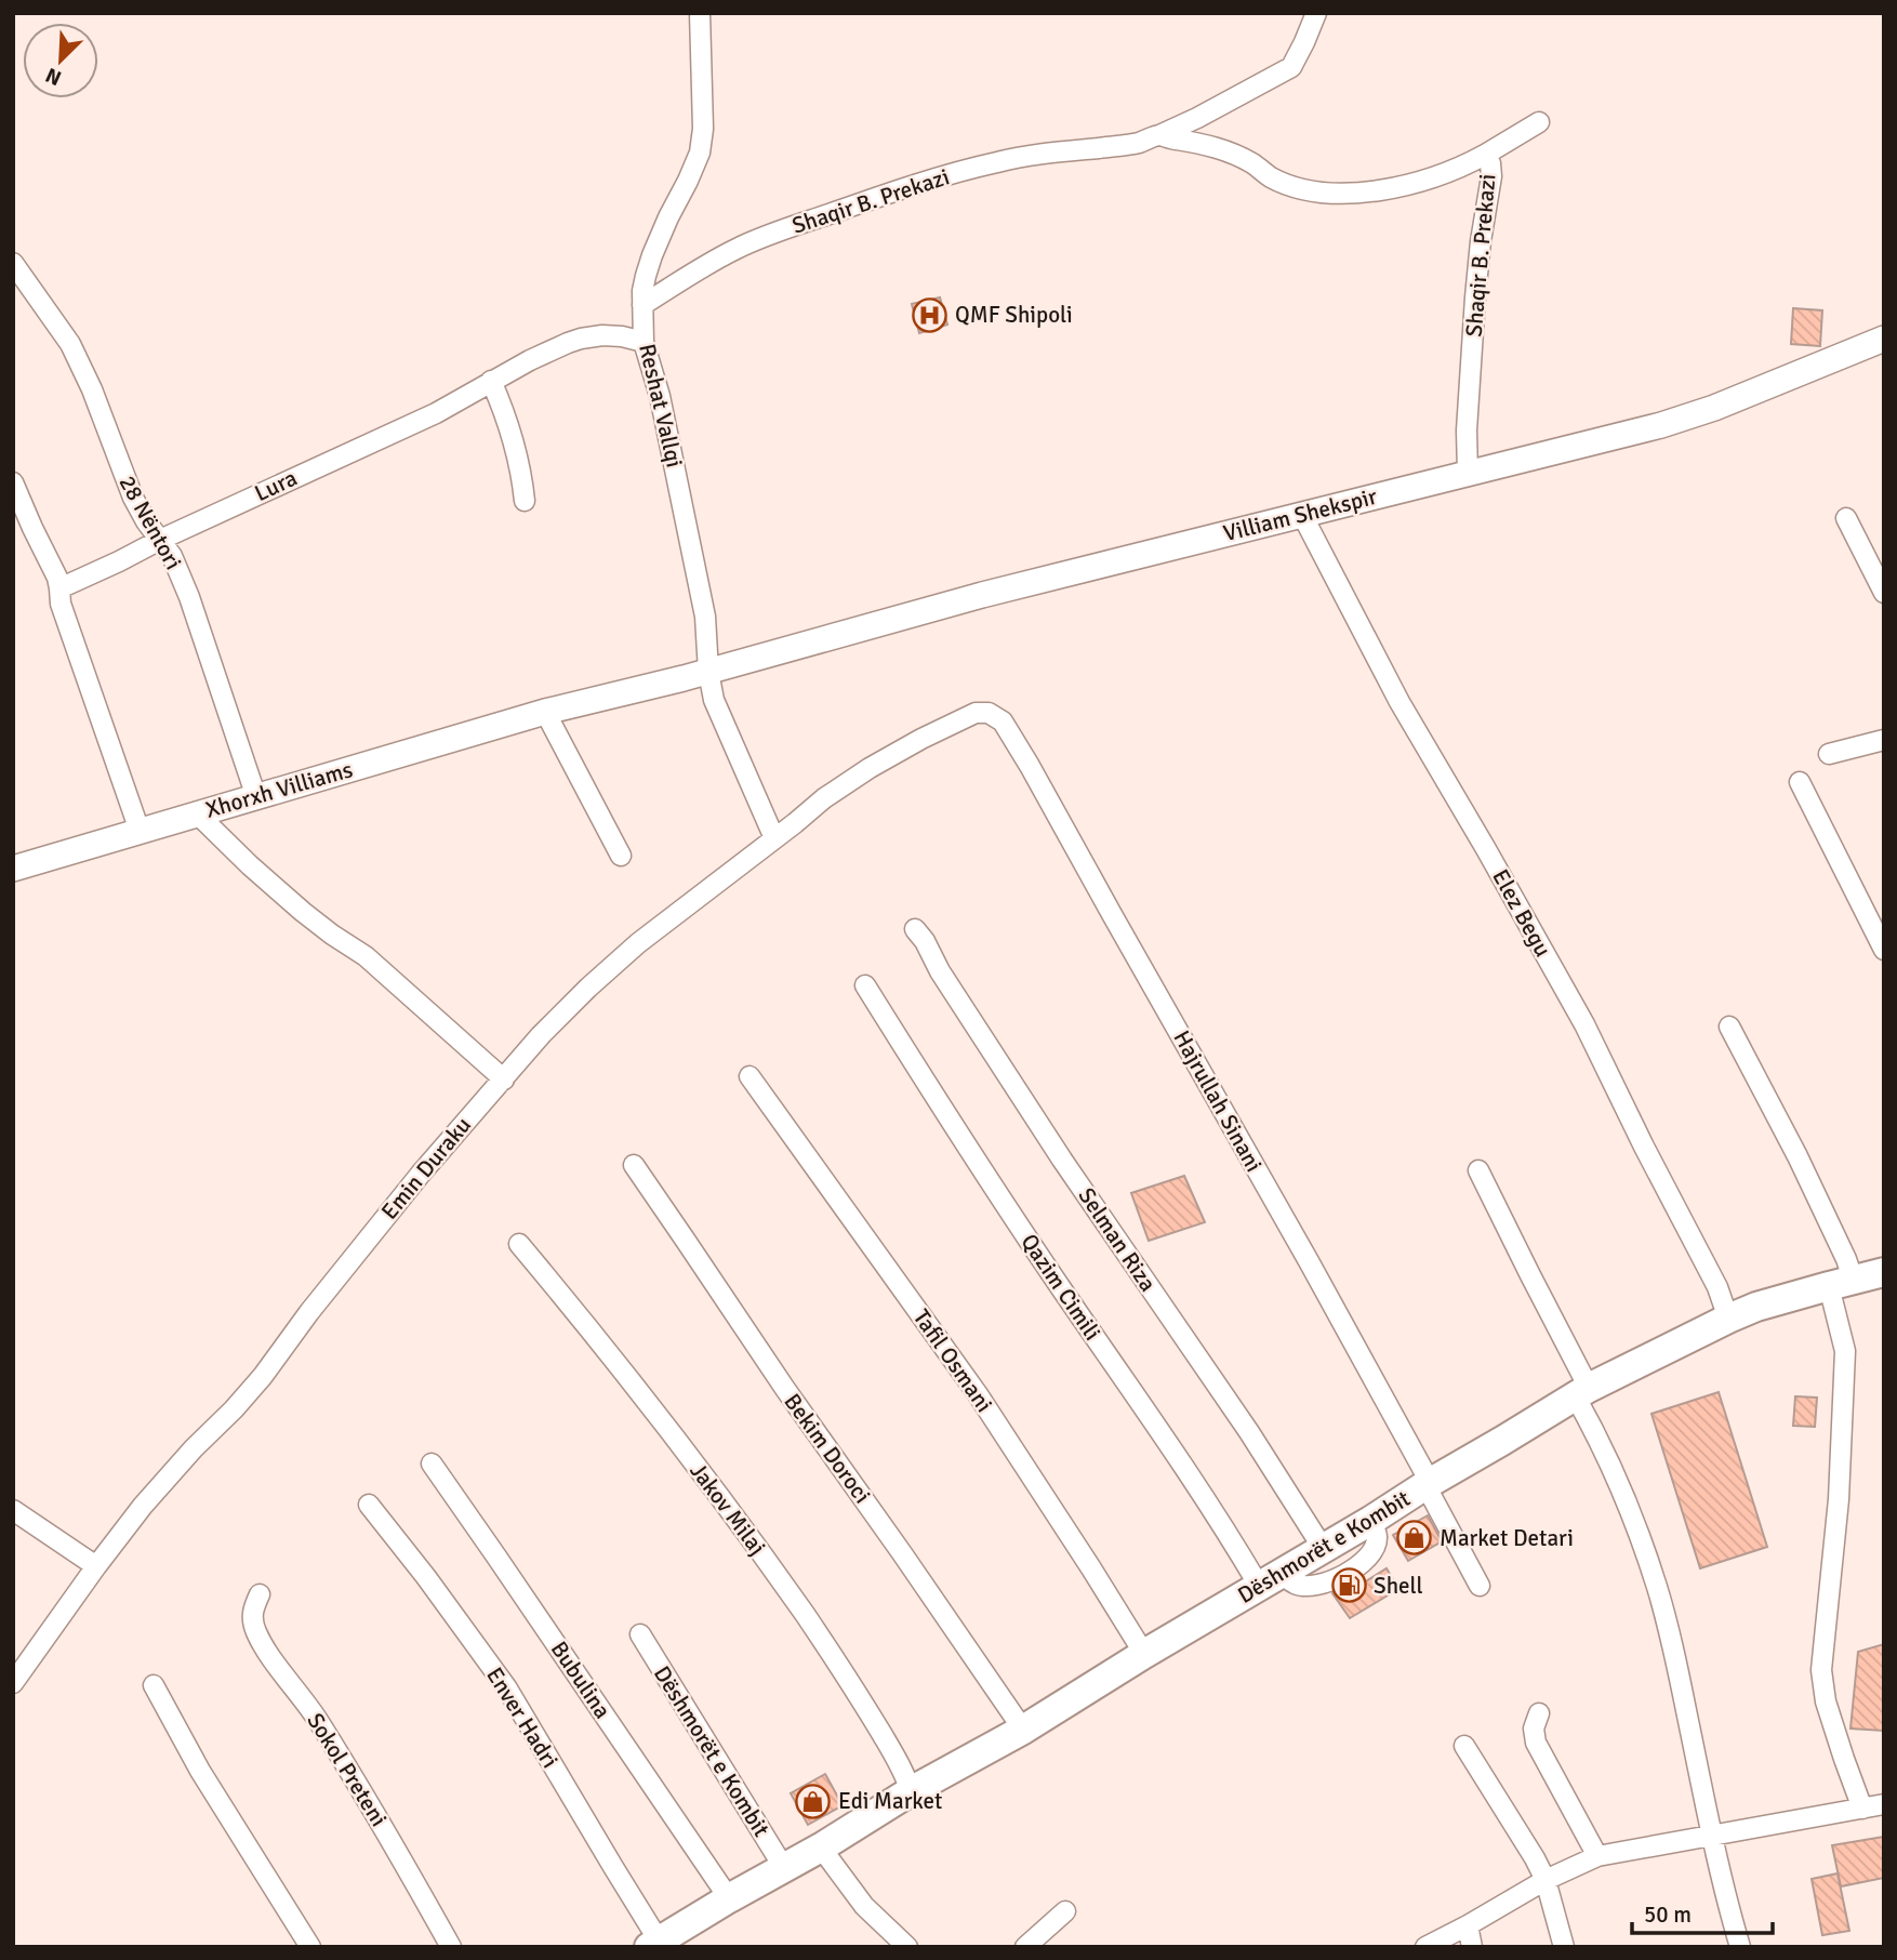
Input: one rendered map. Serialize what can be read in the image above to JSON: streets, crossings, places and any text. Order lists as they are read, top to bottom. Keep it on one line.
{"streets":{"main road":["Dëshmorët e Kombit"],"street":["Shaqir B. Prekazi","Reshat Vallqi","Lura","Villiam Shekspir","28 Nëntori","Xhorxh Villiams","Elez Begu","Hajrullah Sinani","Emin Duraku","Selman Riza","Qazim Cimili","Tafil Osmani","Bekim Doroci","Jakov Milaj","Bubulina","Enver Hadri","Sokol Preteni"]},"crossings":[["Shaqir B. Prekazi","Reshat Vallqi"],["Shaqir B. Prekazi","Villiam Shekspir"],["Reshat Vallqi","Lura"],["Reshat Vallqi","Villiam Shekspir"],["Reshat Vallqi","Xhorxh Villiams"],["Lura","28 Nëntori"],["Villiam Shekspir","Xhorxh Villiams"],["Villiam Shekspir","Elez Begu"],["28 Nëntori","Xhorxh Villiams"],["Elez Begu","Dëshmorët e Kombit"],["Hajrullah Sinani","Emin Duraku"],["Hajrullah Sinani","Dëshmorët e Kombit"],["Selman Riza","Dëshmorët e Kombit"],["Qazim Cimili","Dëshmorët e Kombit"],["Tafil Osmani","Dëshmorët e Kombit"],["Bekim Doroci","Dëshmorët e Kombit"],["Jakov Milaj","Dëshmorët e Kombit"],["Dëshmorët e Kombit","Bubulina"],["Dëshmorët e Kombit","Enver Hadri"]],"places":{"hospital":["QMF Shipoli"],"shop":["Market Detari","Edi Market"],"fuel station":["Shell"]},"scale_bar":"50 m","north":"bottom left"}
